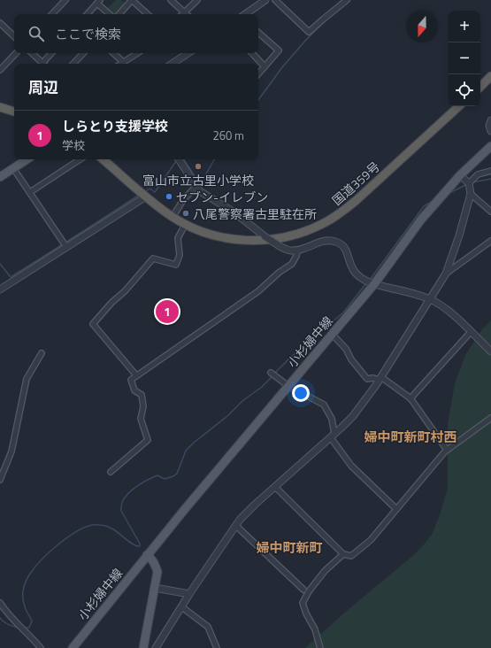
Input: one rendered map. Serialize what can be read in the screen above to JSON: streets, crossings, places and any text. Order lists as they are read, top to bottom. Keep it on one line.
{"streets":{"highway":["国道359号"],"main road":["小杉婦中線"]},"districts":["婦中町新町村西","婦中町新町"],"places":["富山市立古里小学校","セブン-イレブン","八尾警察署古里駐在所"],"north":"bottom","page":{"map_buttons":["+","−"],"search":"ここで検索","heading":"周辺","list":[{"mark":"1","name":"しらとり支援学校","note":"学校","value":"260 m"}],"pins":"1"}}
